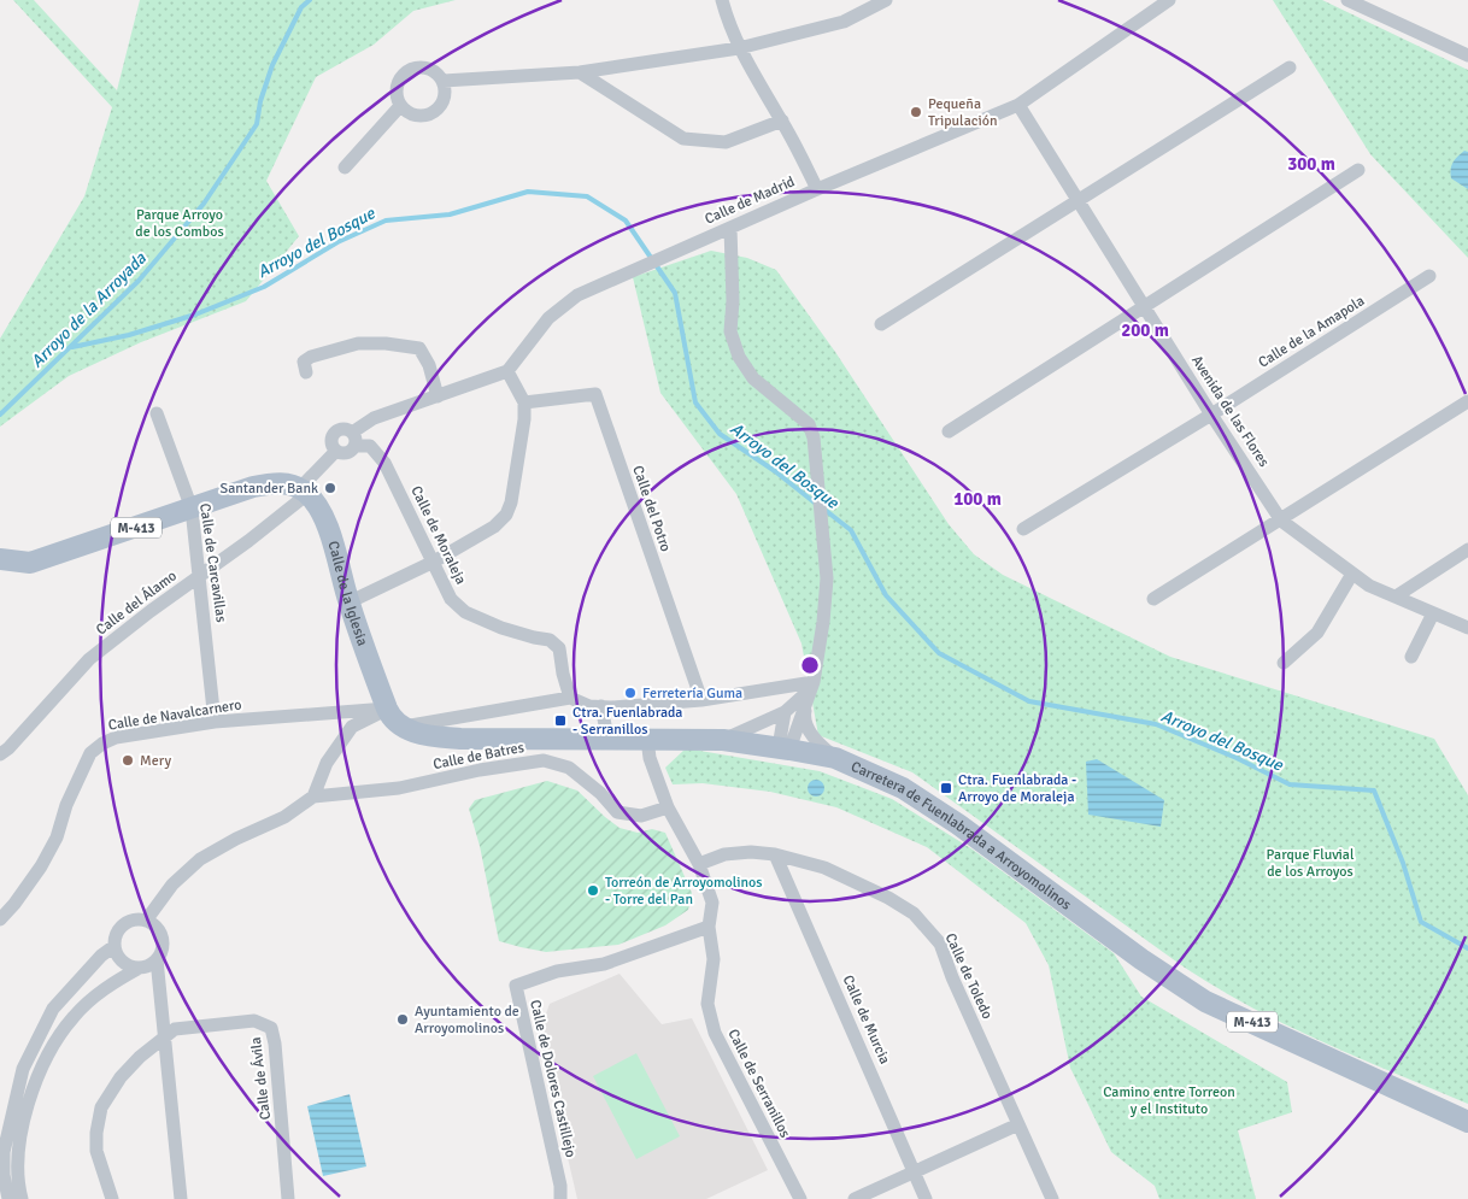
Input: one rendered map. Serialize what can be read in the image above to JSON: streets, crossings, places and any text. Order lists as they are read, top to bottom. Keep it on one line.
{"streets":{"main road":["M-413","Calle de la Iglesia","Carretera de Fuenlabrada a Arroyomolinos"],"street":["Calle de Madrid","Calle de la Amapola","Avenida de las Flores","Calle del Potro","Calle de Moraleja","Calle de Carcavillas","Calle del Álamo","Calle de Navalcarnero","Calle de Batres","Calle de Toledo","Calle de Murcia","Calle de Ávila","Calle de Dolores Castillejo","Calle de Serranillos"]},"crossings":[["Calle de Madrid","Avenida de las Flores"],["Calle de la Amapola","Avenida de las Flores"],["M-413","Calle de Carcavillas"],["M-413","Calle de la Iglesia"],["M-413","Calle del Álamo"],["Calle de Moraleja","Calle del Álamo"],["Calle de Carcavillas","Calle del Álamo"],["Calle de Carcavillas","Calle de Navalcarnero"],["Calle de la Iglesia","Calle del Álamo"],["Calle de la Iglesia","Calle de Navalcarnero"],["Calle de la Iglesia","Carretera de Fuenlabrada a Arroyomolinos"],["Calle de Batres","Calle de Serranillos"],["Carretera de Fuenlabrada a Arroyomolinos","Calle de Serranillos"],["Calle de Toledo","Calle de Murcia"],["Calle de Toledo","Calle de Serranillos"],["Calle de Dolores Castillejo","Calle de Serranillos"]],"water":["Arroyo del Bosque","Arroyo de la Arroyada"],"parks":["Parque Arroyo de los Combos","Parque Fluvial de los Arroyos","Camino entre Torreon y el Instituto"],"places":{"other":["Pequeña Tripulación","Santander Bank","Ferretería Guma","Mery","Torreón de Arroyomolinos - Torre del Pan","Ayuntamiento de Arroyomolinos"],"transit":["Ctra. Fuenlabrada - Serranillos","Ctra. Fuenlabrada - Arroyo de Moraleja"]},"rings":["300 m","200 m","100 m"]}
